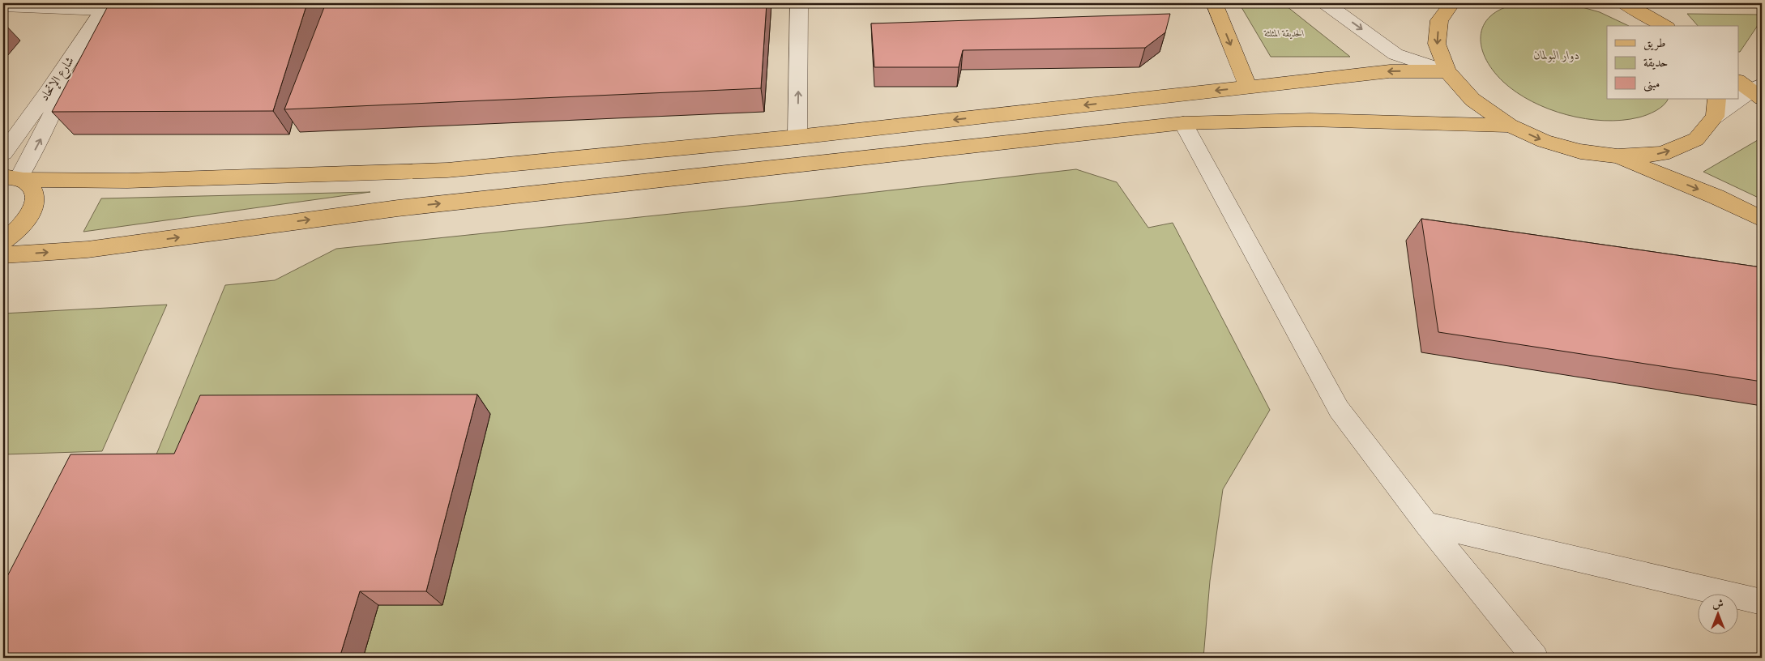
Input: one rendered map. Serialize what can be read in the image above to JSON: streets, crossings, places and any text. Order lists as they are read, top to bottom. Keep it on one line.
{"streets":{"street":["شارع الإتحاد"]},"parks":["الحديقة المثلثة","دوار البولمان"],"legend":["طريق","حديقة","مبنى"],"north":"top"}
